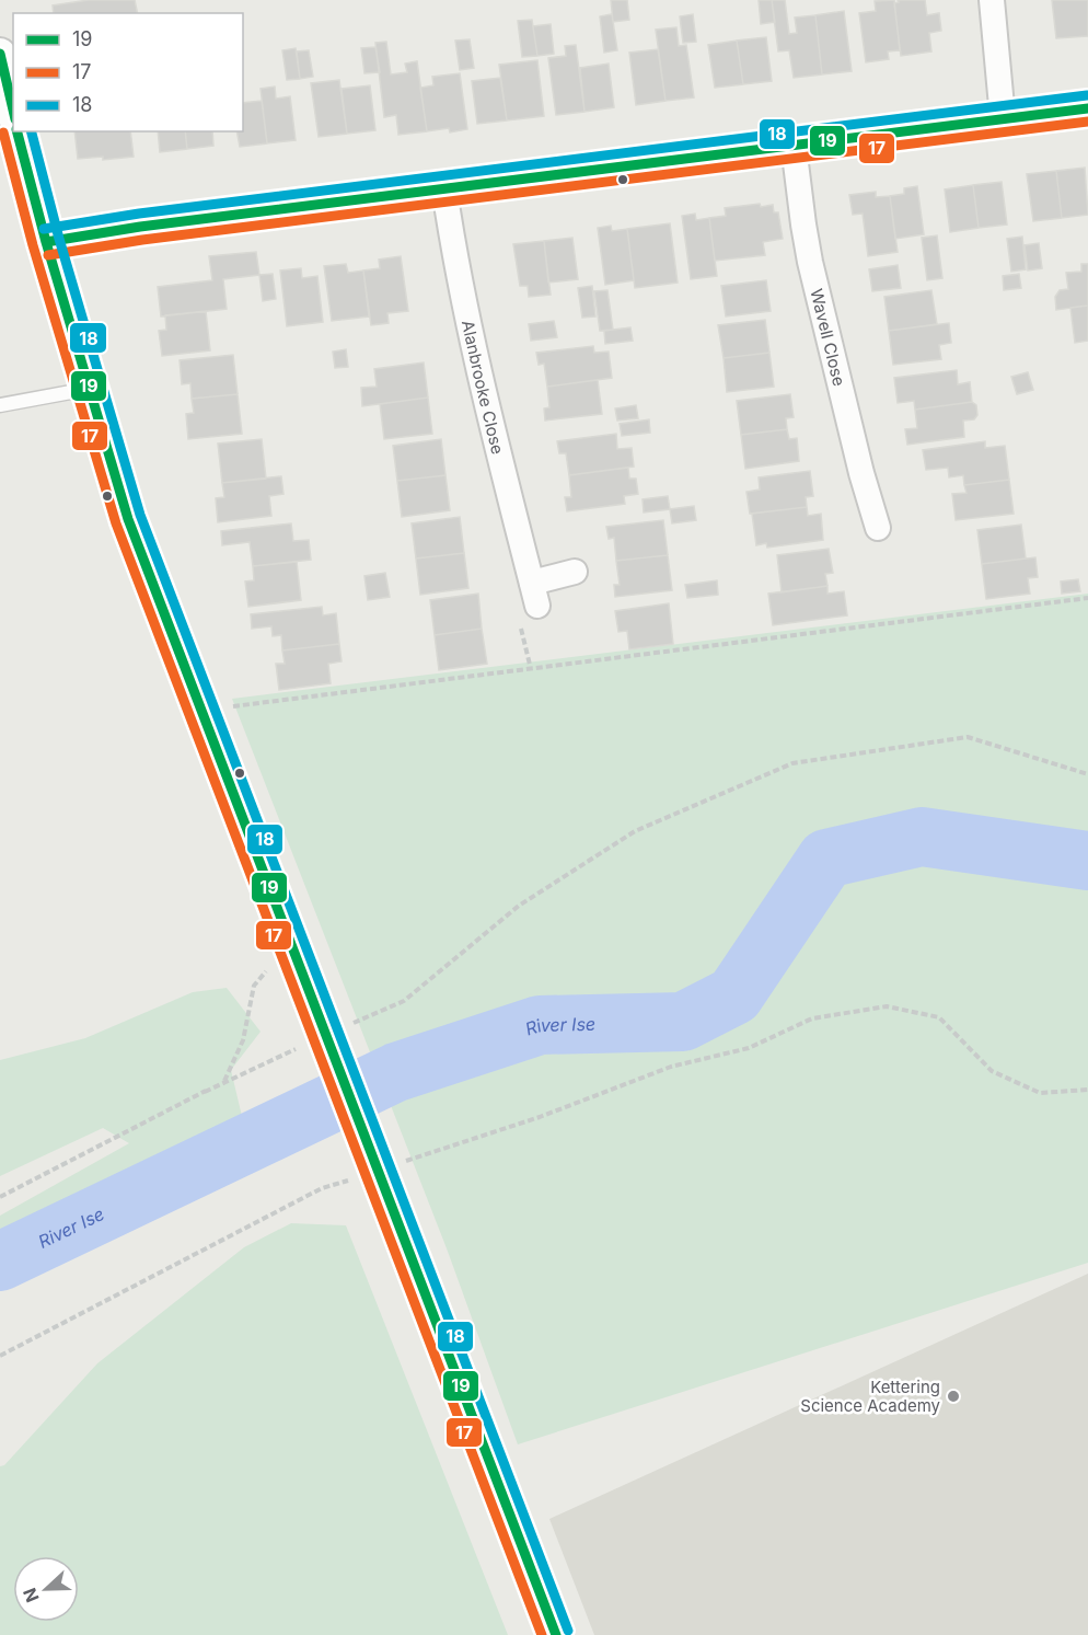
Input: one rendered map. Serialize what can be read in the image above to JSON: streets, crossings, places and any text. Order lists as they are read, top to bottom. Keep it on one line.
{"streets":{"street":["Wavell Close","Alanbrooke Close"]},"water":["River Ise"],"places":["Kettering Science Academy"],"lines":["transit line 19","transit line 18","transit line 17"],"legend":["19","17","18"],"north":"left"}
